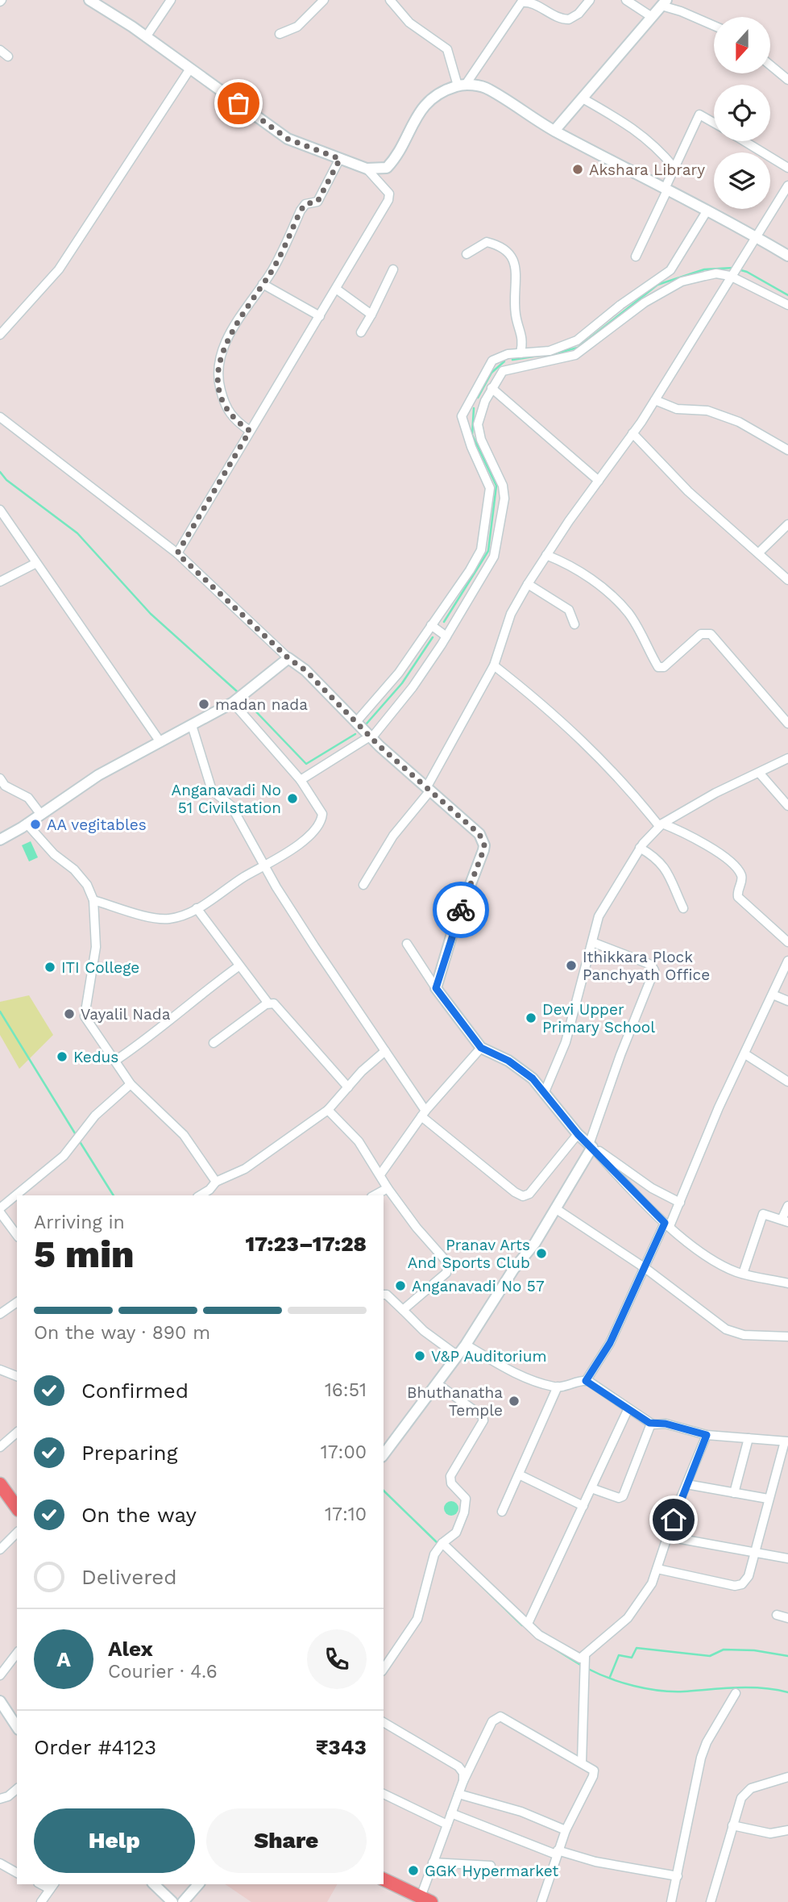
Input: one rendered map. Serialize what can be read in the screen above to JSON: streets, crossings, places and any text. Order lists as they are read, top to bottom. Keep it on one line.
{"places":["Akshara Library","madan nada","Anganavadi No 51 Civilstation","AA vegitables","Ithikkara Plock Panchyath Office","ITI College","Vayalil Nada","Devi Upper Primary School","Kedus","Pranav Arts And Sports Club","Anganavadi No 57","V&P Auditorium","Bhuthanatha Temple","GGK Hypermarket"],"north":"bottom","page":{"heading":["5 min","Arriving in","17:23–17:28"],"panel":["Alex","Courier · 4.6","Order #4123","₹343"],"bar":"On the way · 890 m","list":[["Confirmed","16:51"],["Preparing","17:00"],["On the way","17:10"],"Delivered"],"round":"A","buttons":["Help","Share"]}}
